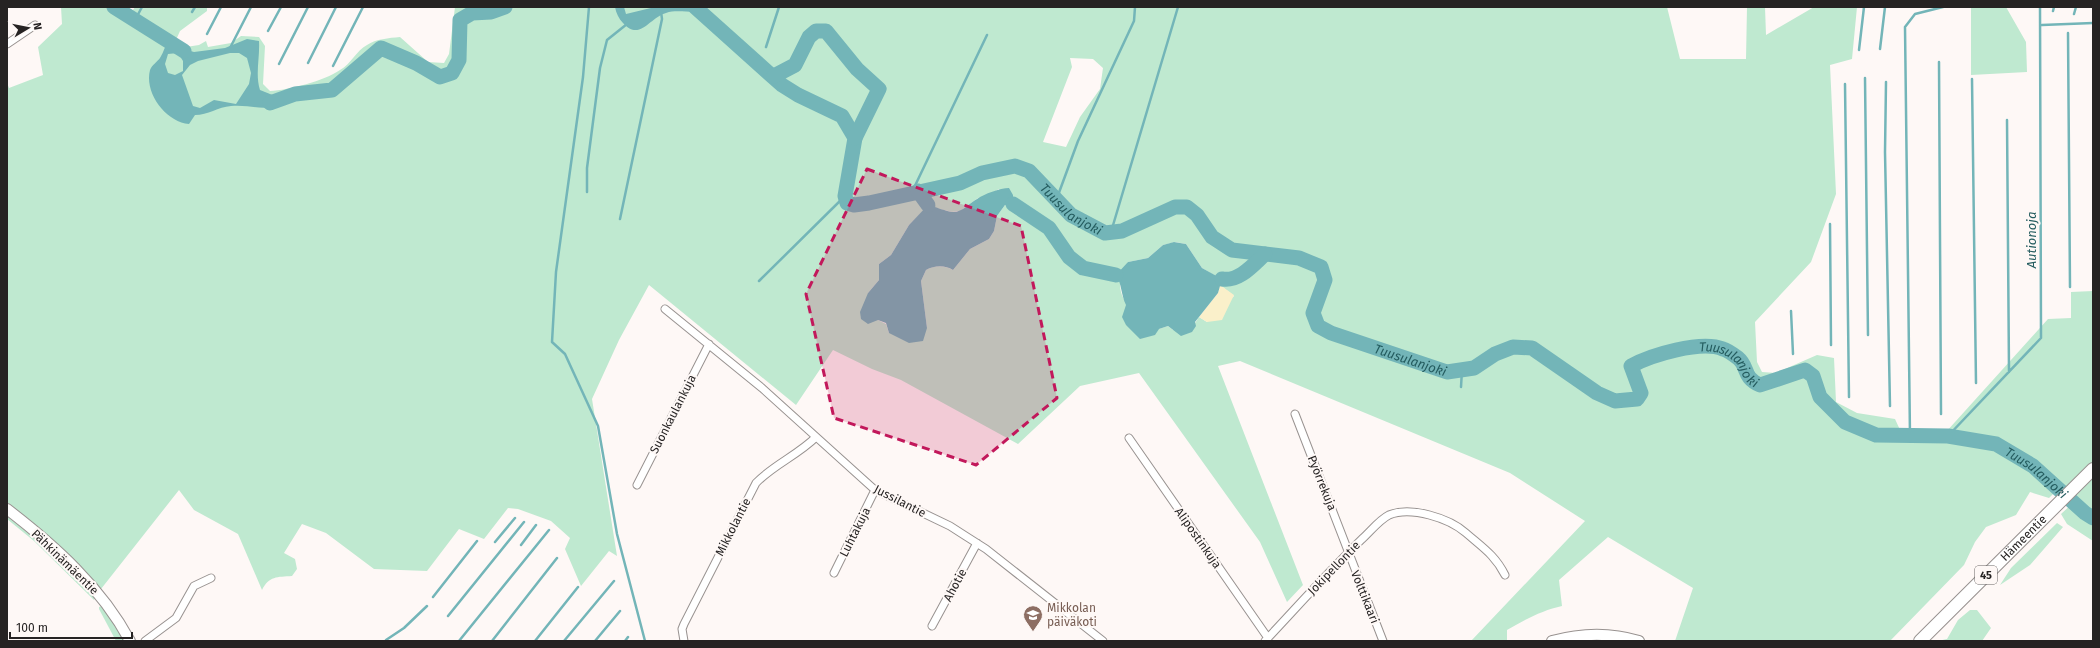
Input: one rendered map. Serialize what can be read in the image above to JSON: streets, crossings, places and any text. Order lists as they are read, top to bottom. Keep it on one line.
{"streets":{"main road":["Hämeentie","45"],"street":["Suonkaulankuja","Pyörrekuja","Jussilantie","Mikkolantie","Luhtakuja","Alipostinkuja","Pähkinämäentie","Jokipellontie","Ahotie","Volttikaari"]},"crossings":[["Suonkaulankuja","Jussilantie"],["Pyörrekuja","Jokipellontie"],["Pyörrekuja","Volttikaari"],["Jussilantie","Mikkolantie"],["Jussilantie","Luhtakuja"],["Jussilantie","Ahotie"],["Alipostinkuja","Jokipellontie"],["Jokipellontie","Volttikaari"]],"water":["Tuusulanjoki","Autionoja"],"places":{"school or university":["Mikkolan päiväkoti"]},"scale_bar":"100 m","north":"right"}
